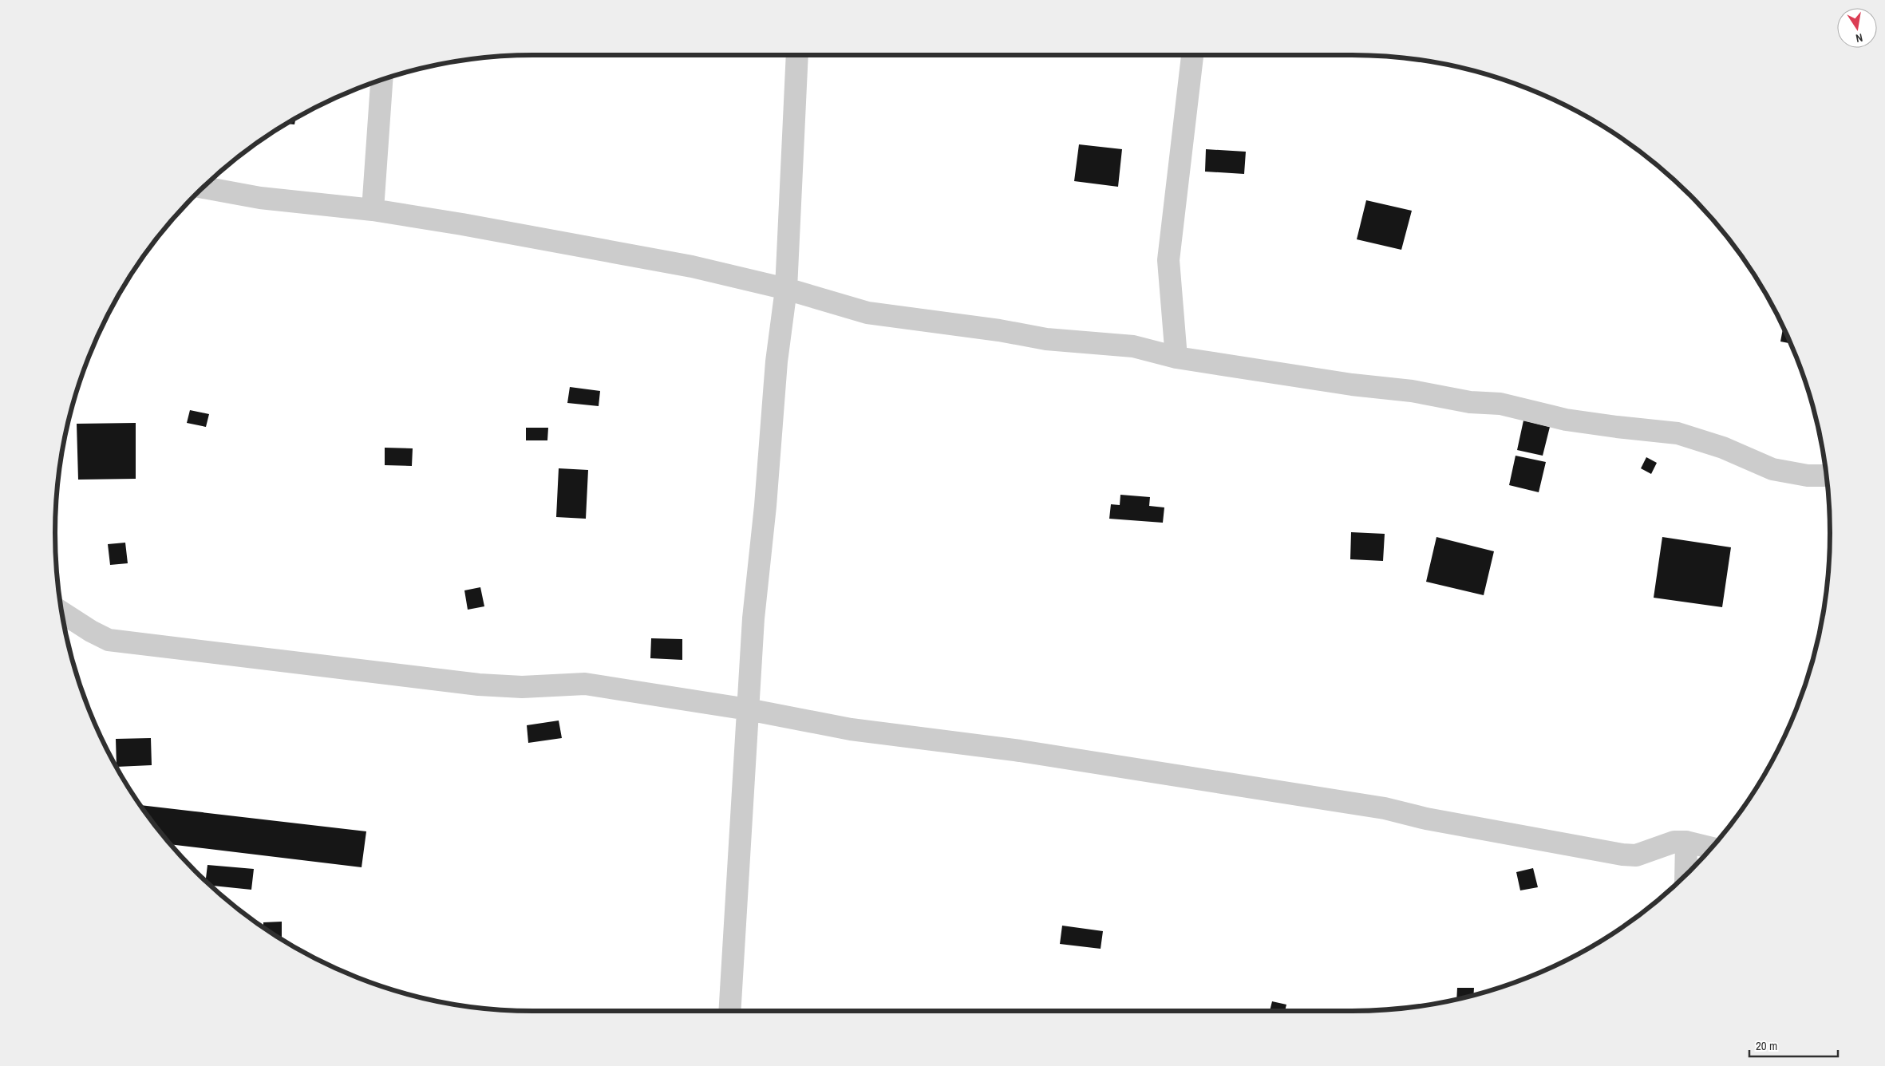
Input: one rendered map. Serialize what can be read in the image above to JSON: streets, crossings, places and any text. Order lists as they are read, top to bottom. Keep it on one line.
{"scale_bar":"20 m","north":"bottom"}
